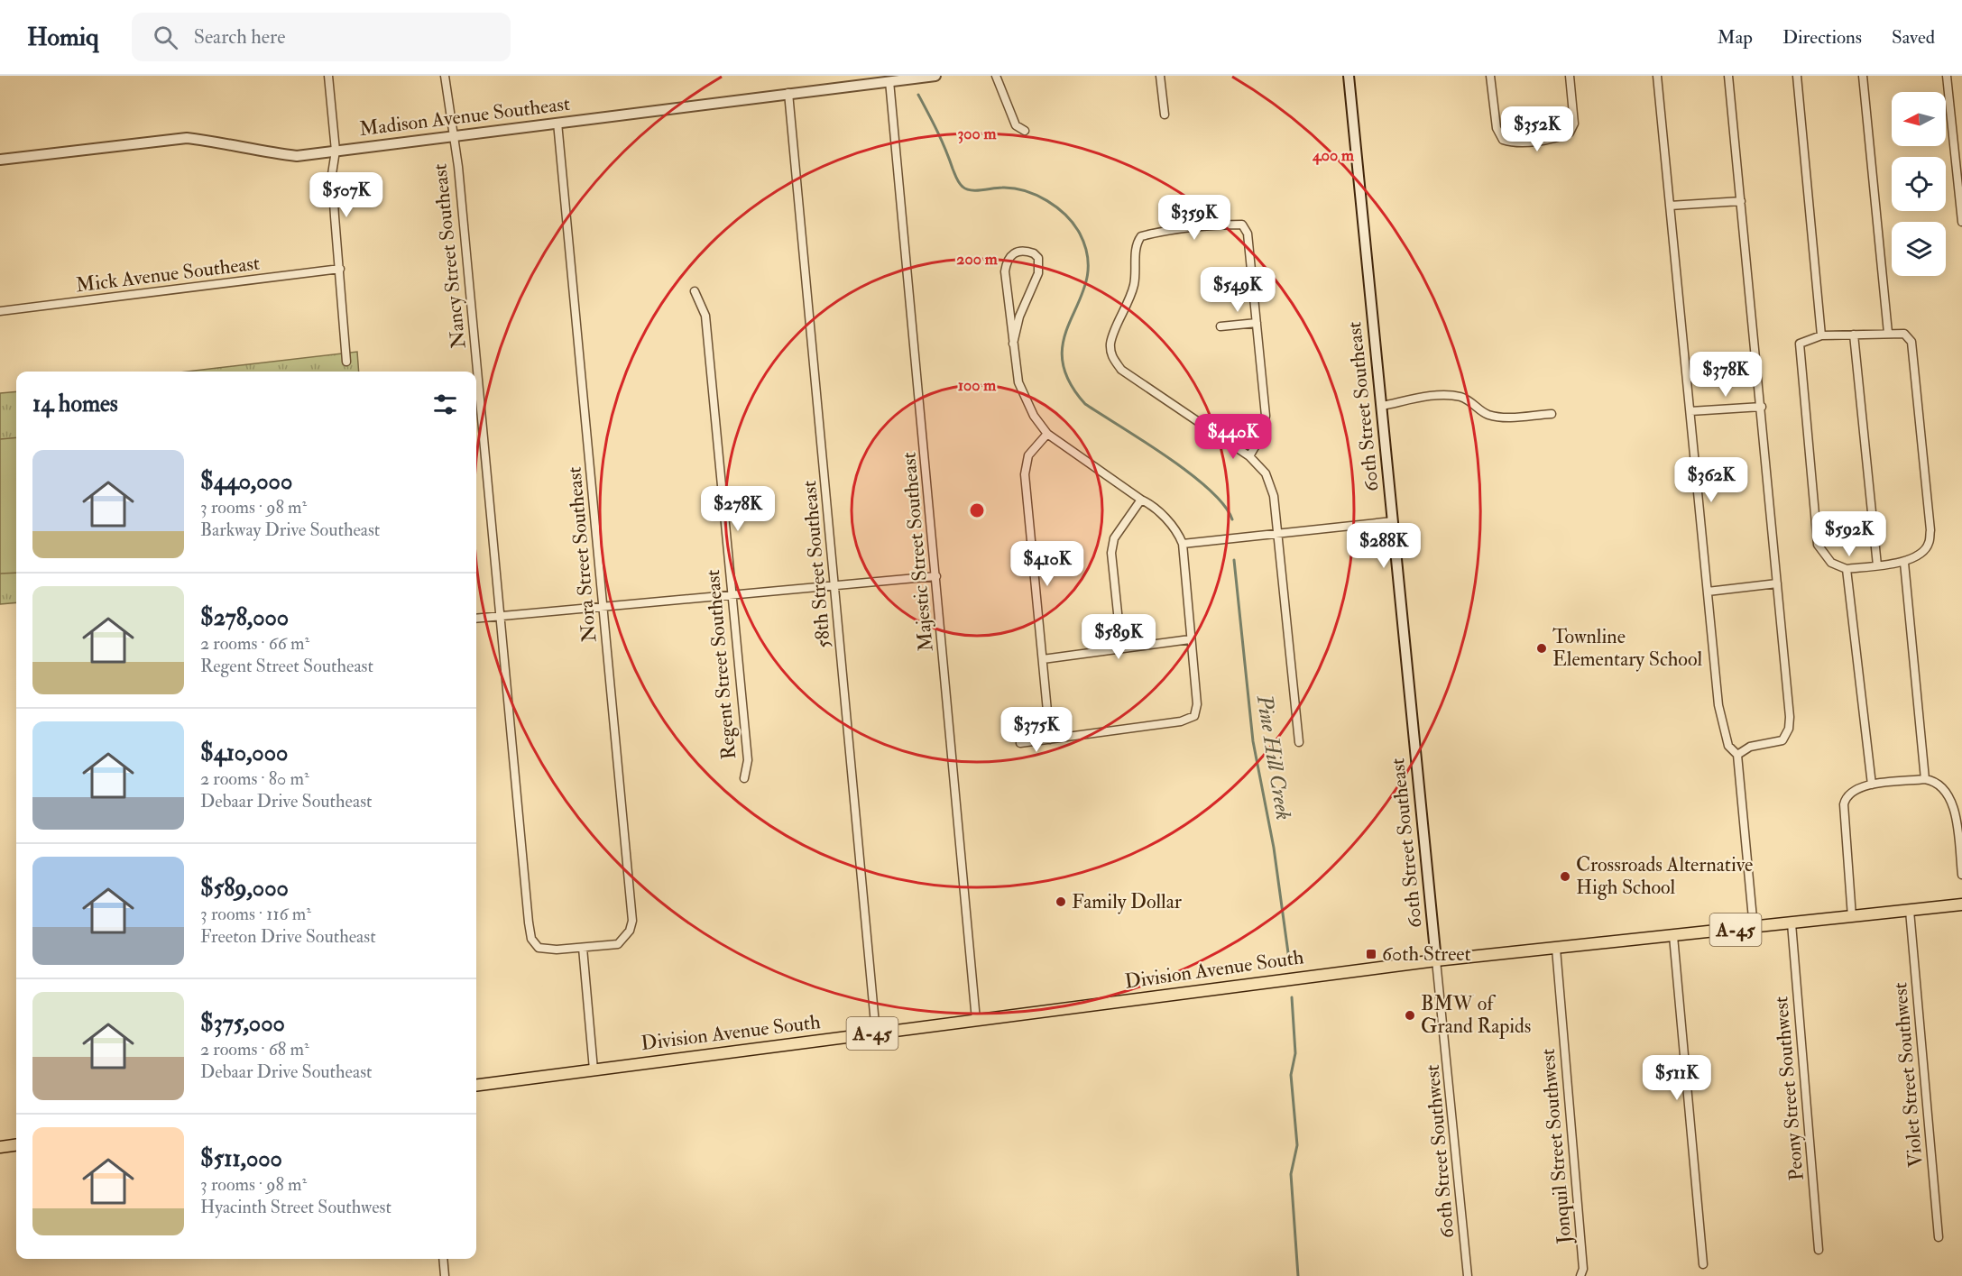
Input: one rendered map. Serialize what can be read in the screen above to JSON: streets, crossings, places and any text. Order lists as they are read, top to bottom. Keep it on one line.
{"streets":{"main road":["A-45","Division Avenue South"],"street":["Madison Avenue Southeast","Nancy Street Southeast","Mick Avenue Southeast","60th Street Southeast","Majestic Street Southeast","Nora Street Southeast","58th Street Southeast","Regent Street Southeast","Violet Street Southwest","Peony Street Southwest","Jonquil Street Southwest","60th Street Southwest"]},"crossings":[["Madison Avenue Southeast","Nancy Street Southeast"],["Madison Avenue Southeast","Majestic Street Southeast"],["Madison Avenue Southeast","Nora Street Southeast"],["Madison Avenue Southeast","58th Street Southeast"],["Nancy Street Southeast","Nora Street Southeast"],["60th Street Southeast","Division Avenue South"],["60th Street Southeast","60th Street Southwest"],["Majestic Street Southeast","Division Avenue South"],["58th Street Southeast","Division Avenue South"],["Division Avenue South","Violet Street Southwest"],["Division Avenue South","Peony Street Southwest"],["Division Avenue South","Jonquil Street Southwest"],["Division Avenue South","60th Street Southwest"]],"water":["Pine Hill Creek"],"places":{"other":["Townline Elementary School","Crossroads Alternative High School","Family Dollar","BMW of Grand Rapids"],"transit":["60th Street"]},"north":"left","page":{"header":"Homiq","search":"Search here","nav":["Map","Directions","Saved"],"price":["$352K","$507K","$359K","$549K","$378K","$440K","$362K","$278K","$592K","$288K","$410K","$589K","$375K","$511K"],"heading":"14 homes","list":[{"name":"$440,000","note":"3 rooms · 98 m² · Barkway Drive Southeast"},{"name":"$278,000","note":"2 rooms · 66 m² · Regent Street Southeast"},{"name":"$410,000","note":"2 rooms · 80 m² · Debaar Drive Southeast"},{"name":"$589,000","note":"3 rooms · 116 m² · Freeton Drive Southeast"},{"name":"$375,000","note":"2 rooms · 68 m² · Debaar Drive Southeast"},{"name":"$511,000","note":"3 rooms · 98 m² · Hyacinth Street Southwest"}]},"rings":["300 m","400 m","200 m","100 m"]}
